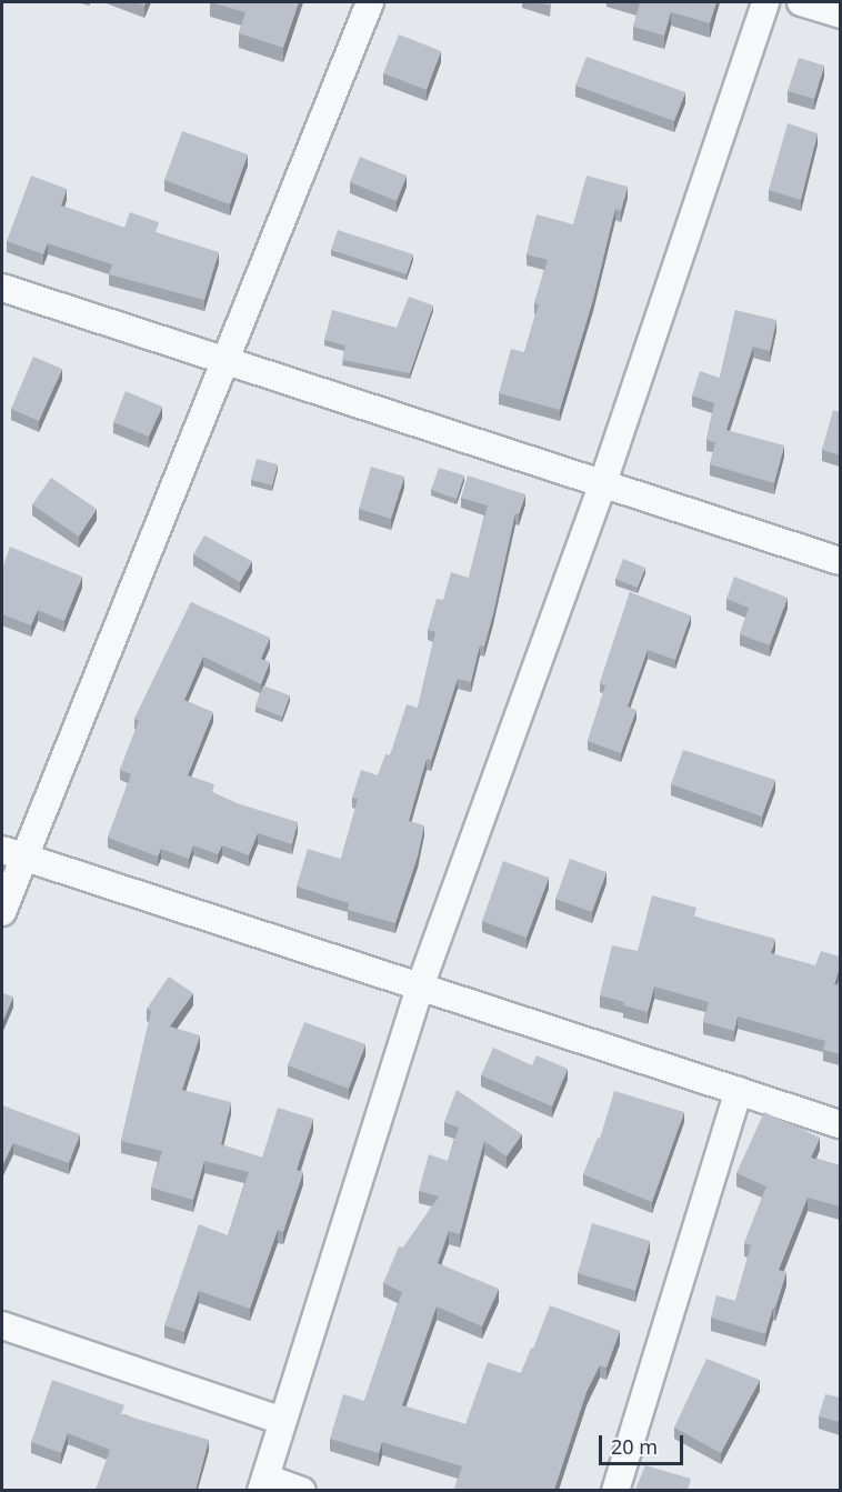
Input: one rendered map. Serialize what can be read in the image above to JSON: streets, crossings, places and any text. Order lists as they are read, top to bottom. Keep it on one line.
{"scale_bar":"20 m"}
